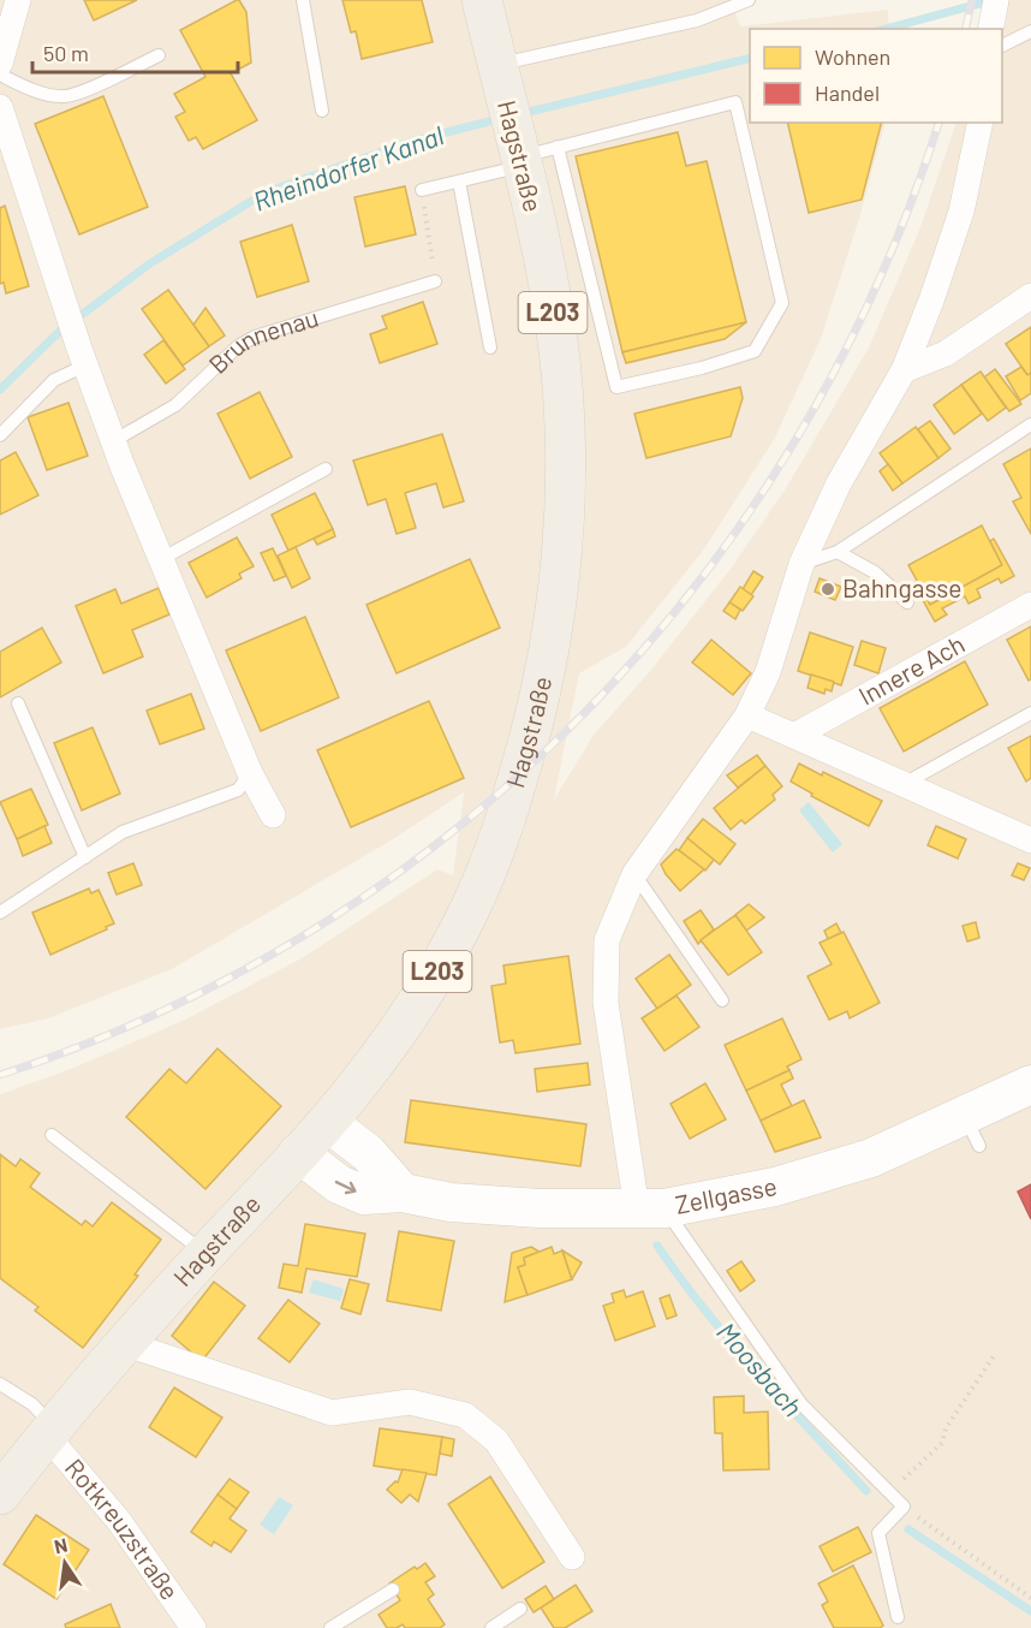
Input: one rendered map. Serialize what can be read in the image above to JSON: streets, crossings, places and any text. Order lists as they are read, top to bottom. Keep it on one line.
{"streets":{"main road":["Hagstraße","L203","Zellgasse"],"street":["Innere Ach","Rotkreuzstraße"],"lane":["Brunnenau"]},"crossings":[["Hagstraße","Zellgasse"],["Hagstraße","Rotkreuzstraße"]],"water":["Rheindorfer Kanal","Moosbach"],"places":["Bahngasse"],"legend":["Wohnen","Handel"],"scale_bar":"50 m","north":"top"}
